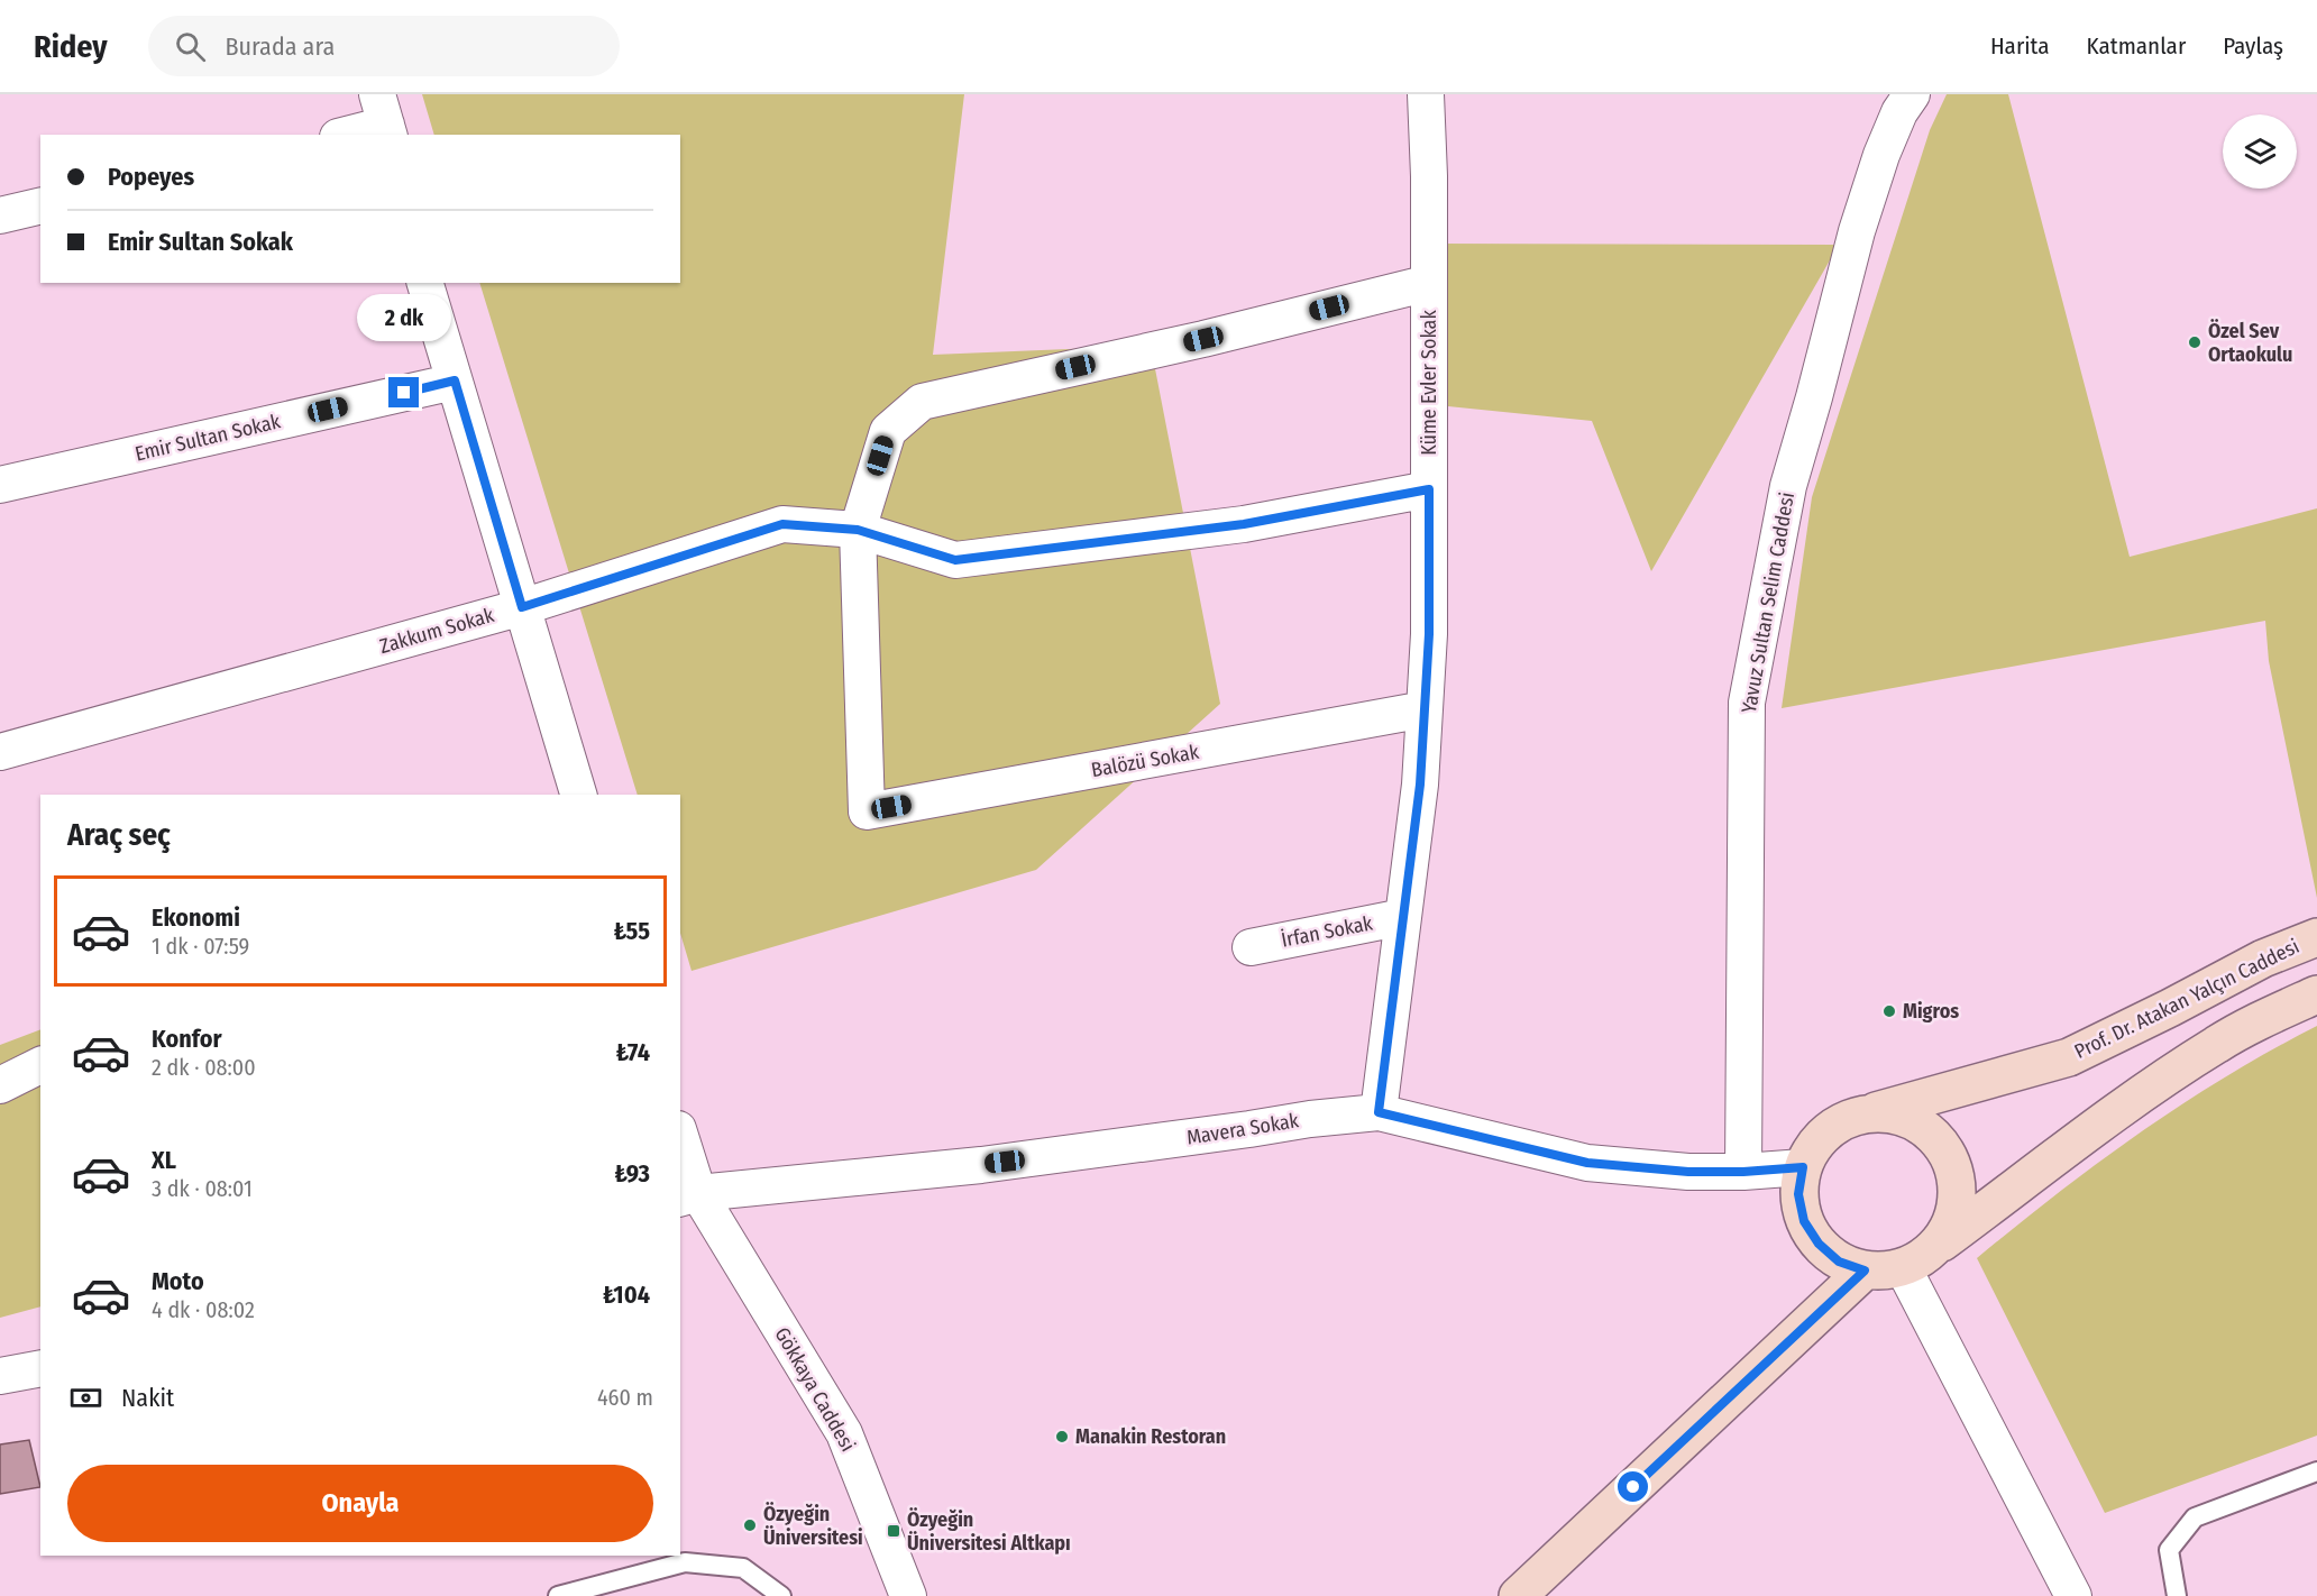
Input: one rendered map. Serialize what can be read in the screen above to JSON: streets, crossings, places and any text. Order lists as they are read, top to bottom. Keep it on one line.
{"streets":{"main road":["Prof. Dr. Atakan Yalçın Caddesi"],"street":["Küme Evler Sokak","Emir Sultan Sokak","Yavuz Sultan Selim Caddesi","Zakkum Sokak","Balözü Sokak","İrfan Sokak","Mavera Sokak","Gökkaya Caddesi"]},"crossings":[["Küme Evler Sokak","Zakkum Sokak"],["Küme Evler Sokak","Balözü Sokak"],["Küme Evler Sokak","İrfan Sokak"],["Küme Evler Sokak","Mavera Sokak"],["Yavuz Sultan Selim Caddesi","Mavera Sokak"],["Zakkum Sokak","Balözü Sokak"],["Prof. Dr. Atakan Yalçın Caddesi","Mavera Sokak"],["Mavera Sokak","Gökkaya Caddesi"]],"places":{"other":["Özel Sev Ortaokulu","Migros","Manakin Restoran","Özyeğin Üniversitesi"],"transit":["Özyeğin Üniversitesi Altkapı"]},"page":{"header":"Ridey","search":"Burada ara","nav":["Harita","Katmanlar","Paylaş"],"banner":["Popeyes","Emir Sultan Sokak"],"bubble":"2 dk","heading":"Araç seç","list":[{"name":"Ekonomi","note":"1 dk · 07:59","value":"₺55"},{"name":"Konfor","note":"2 dk · 08:00","value":"₺74"},{"name":"XL","note":"3 dk · 08:01","value":"₺93"},{"name":"Moto","note":"4 dk · 08:02","value":"₺104"}],"pay":["Nakit","460 m"],"buttons":"Onayla"}}
